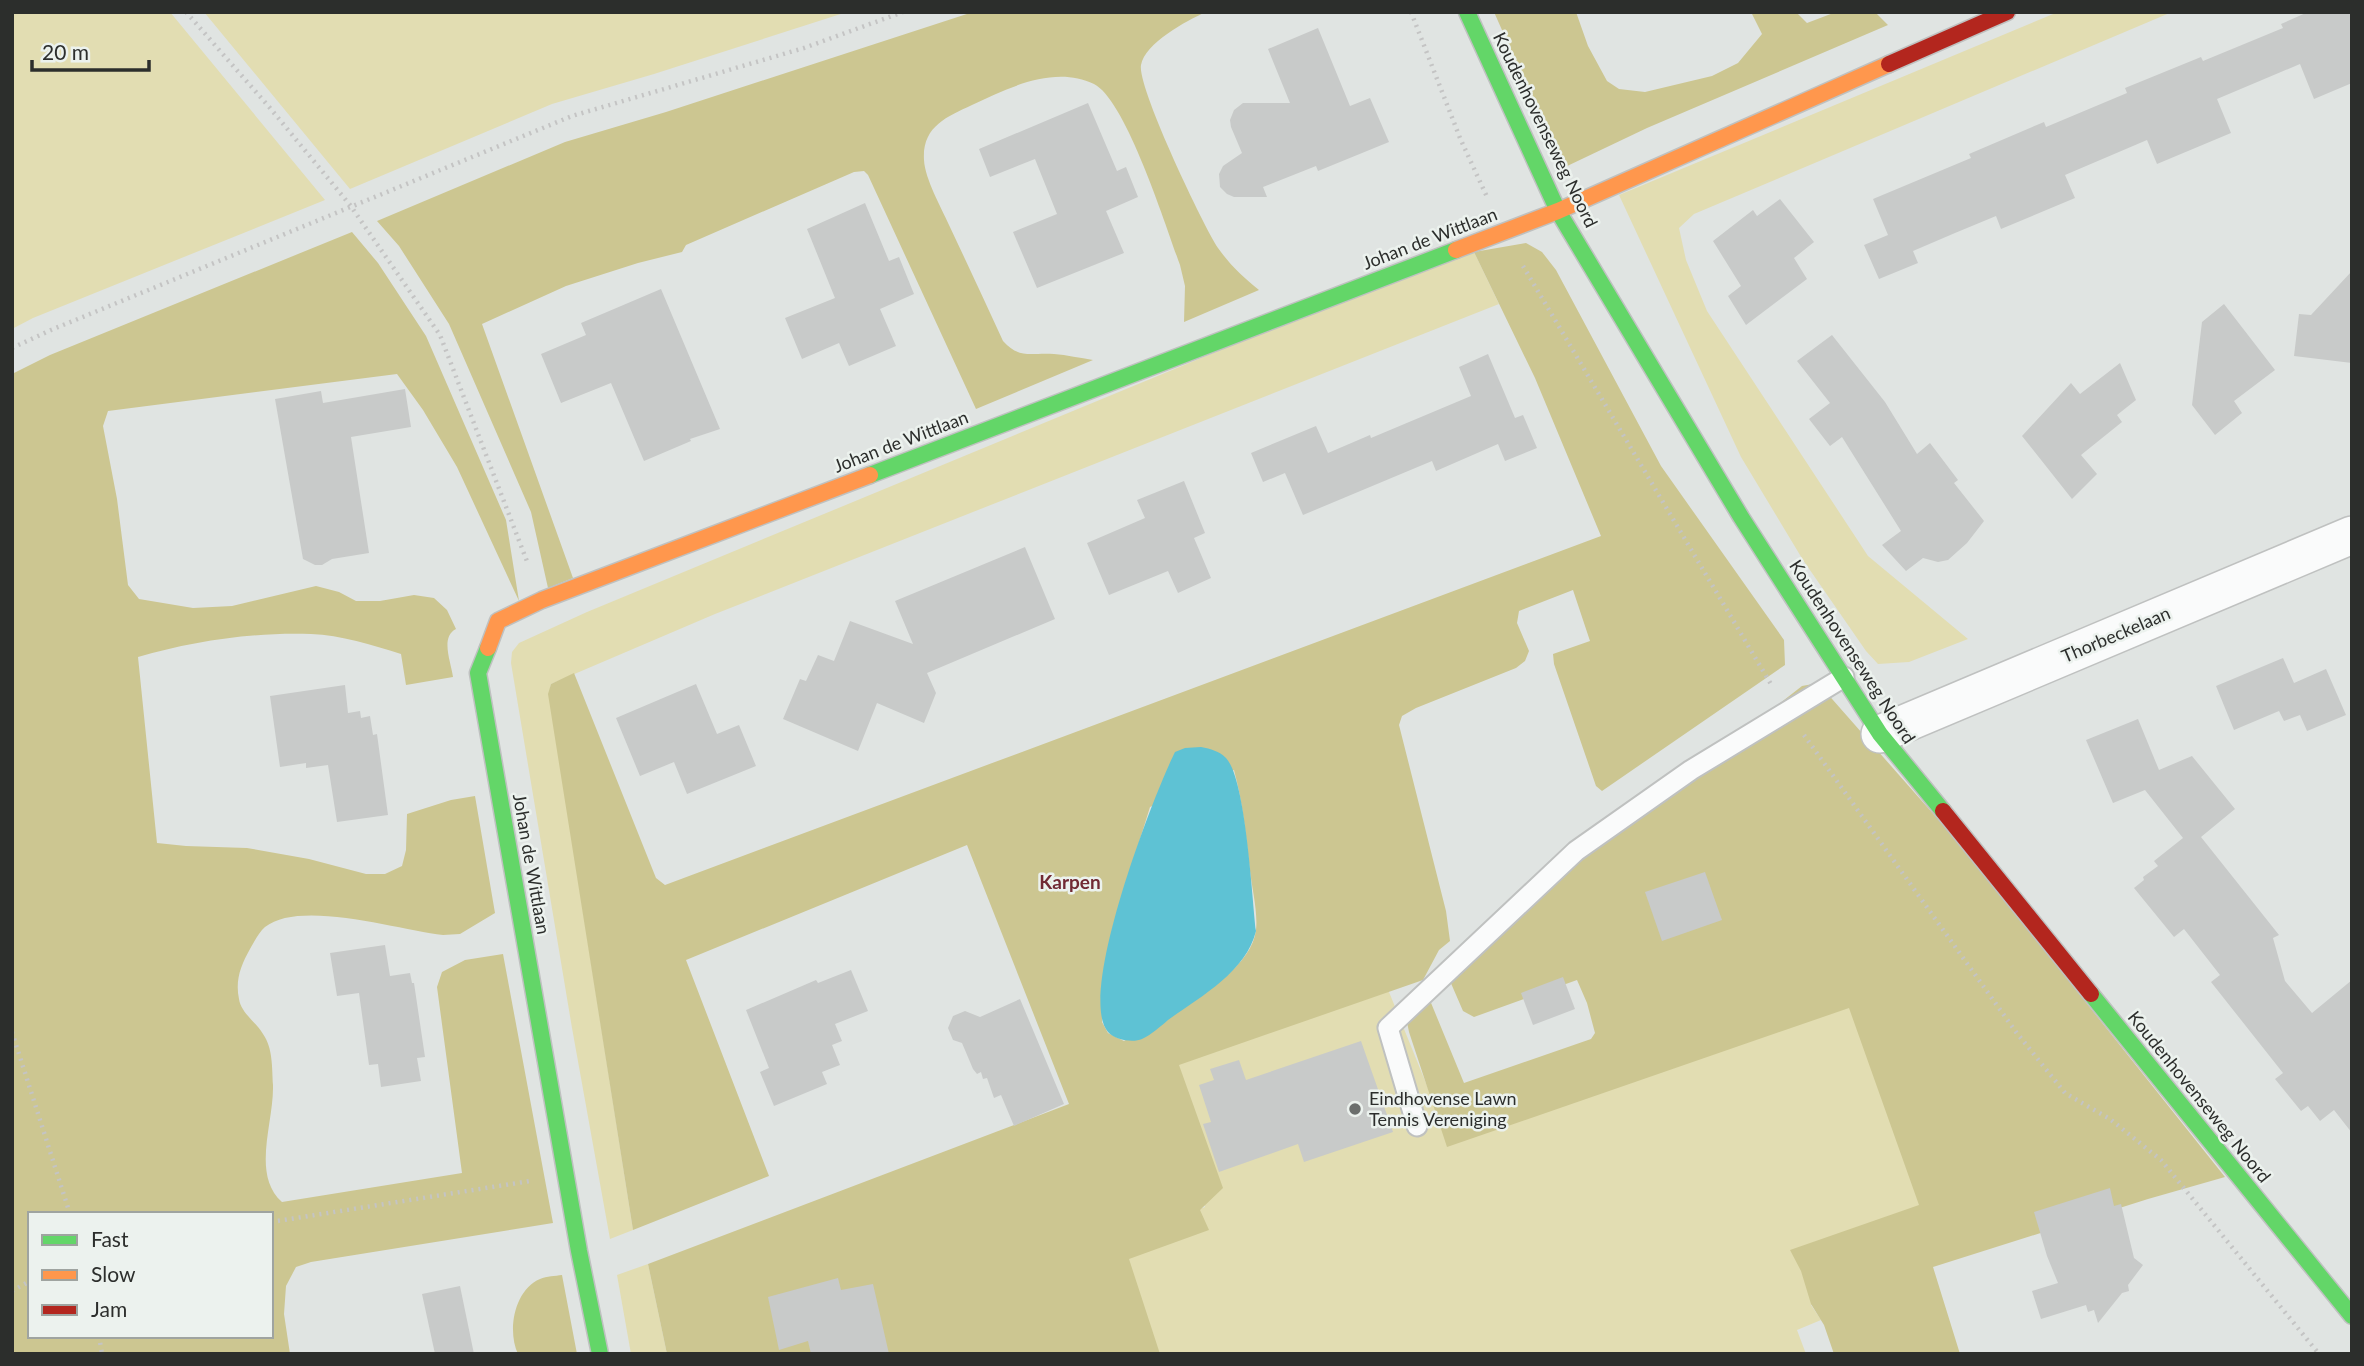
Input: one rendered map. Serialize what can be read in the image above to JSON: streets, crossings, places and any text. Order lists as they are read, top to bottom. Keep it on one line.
{"streets":{"street":["Koudenhovenseweg Noord","Johan de Wittlaan","Thorbeckelaan"]},"crossings":[["Koudenhovenseweg Noord","Johan de Wittlaan"],["Koudenhovenseweg Noord","Thorbeckelaan"]],"districts":["Karpen"],"places":["Eindhovense Lawn Tennis Vereniging"],"legend":["Fast","Slow","Jam"],"scale_bar":"20 m"}
